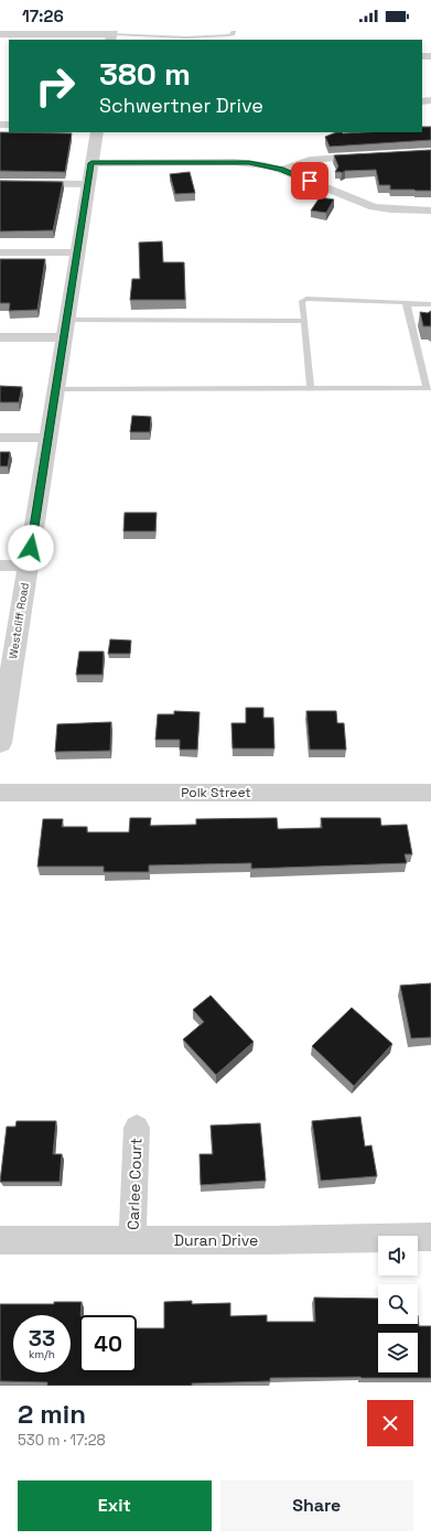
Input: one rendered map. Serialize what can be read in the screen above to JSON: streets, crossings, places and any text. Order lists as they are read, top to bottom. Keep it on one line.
{"streets":{"street":["Westcliff Road","Polk Street","Carlee Court","Duran Drive"]},"crossings":[["Carlee Court","Duran Drive"]],"page":{"status":"17:26","turn":["380 m","Schwertner Drive"],"speed":"33 km/h","limit":"40","heading":["2 min","530 m · 17:28"],"buttons":["Exit","Share"]}}
